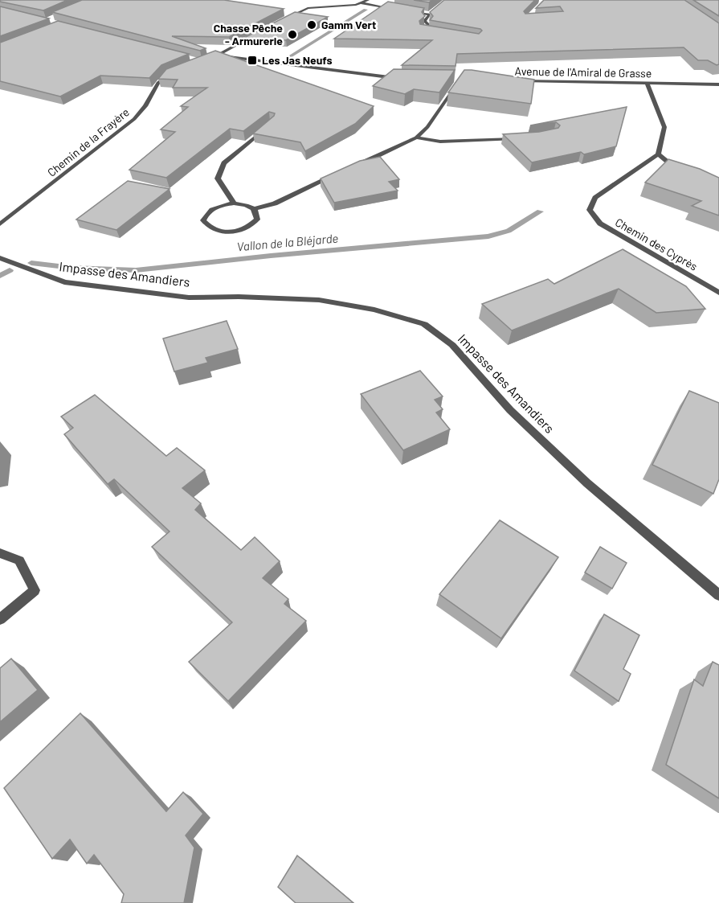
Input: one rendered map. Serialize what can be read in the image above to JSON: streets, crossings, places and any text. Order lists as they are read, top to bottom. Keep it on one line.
{"streets":{"street":["Avenue de l'Amiral de Grasse","Chemin de la Frayère","Chemin des Cyprès","Impasse des Amandiers"]},"water":["Vallon de la Bléjarde"],"places":{"other":["Gamm Vert","Chasse Pêche - Armurerie"],"transit":["Les Jas Neufs"]}}
